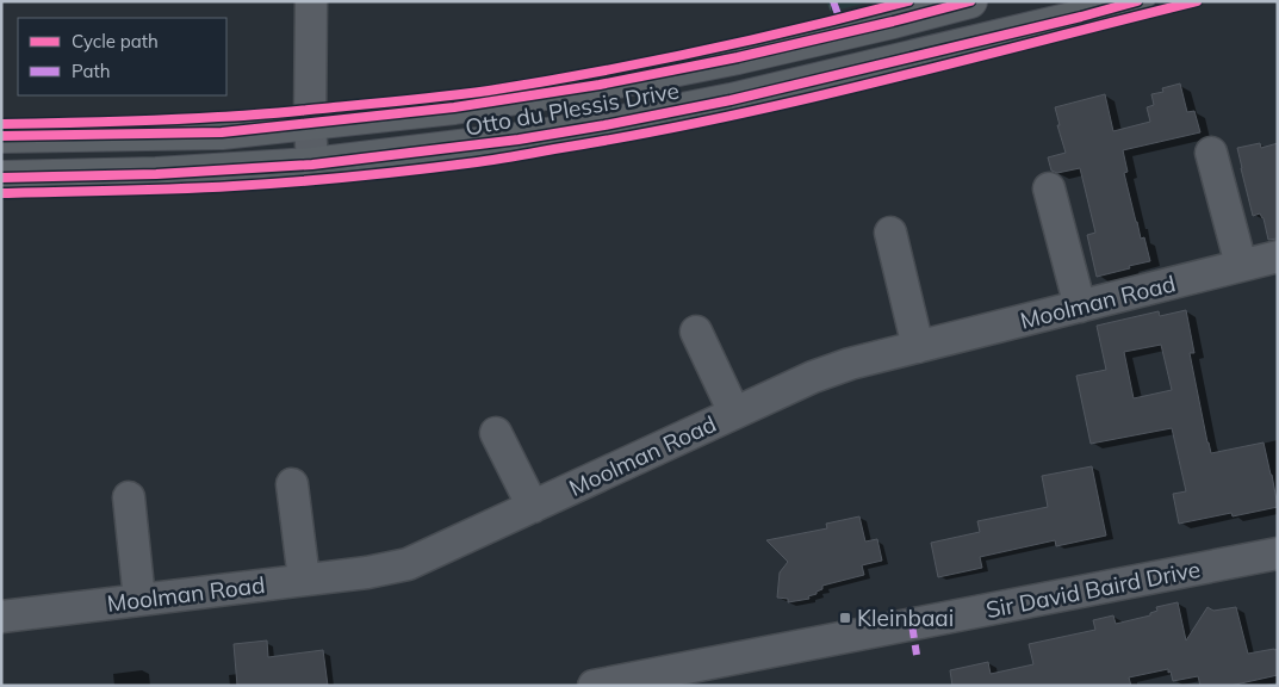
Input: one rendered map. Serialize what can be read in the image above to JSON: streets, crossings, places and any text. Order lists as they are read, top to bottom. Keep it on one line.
{"streets":{"main road":["Otto du Plessis Drive"],"street":["Moolman Road","Sir David Baird Drive"]},"places":{"transit":["Kleinbaai"]},"legend":["Cycle path","Path"]}
